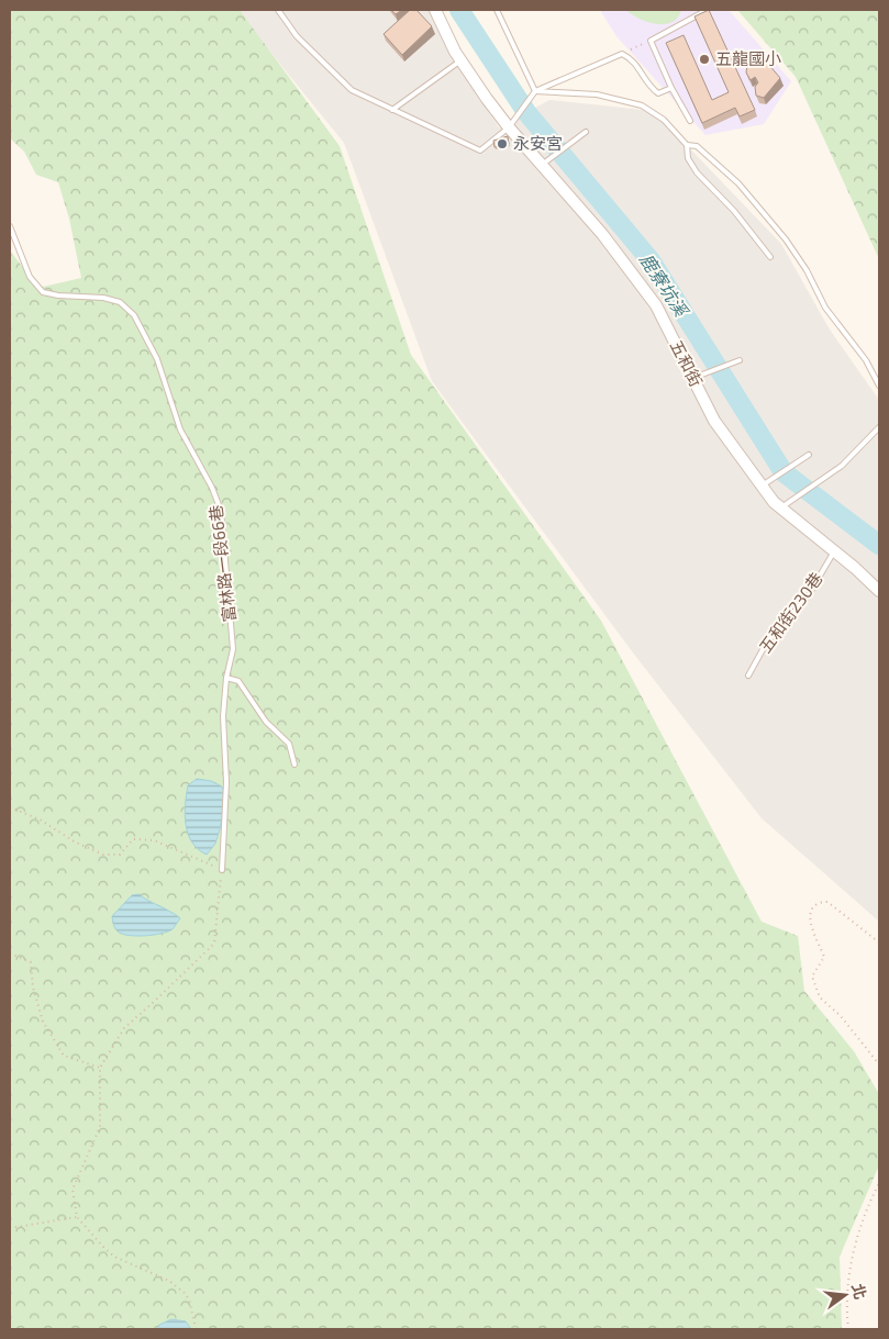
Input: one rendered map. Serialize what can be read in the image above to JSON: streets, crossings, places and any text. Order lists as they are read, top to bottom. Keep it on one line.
{"streets":{"street":["五和街"],"lane":["富林路一段66巷","五和街230巷"]},"crossings":[["五和街","五和街230巷"]],"water":["鹿寮坑溪"],"places":["五龍國小","永安宮"],"north":"right"}
